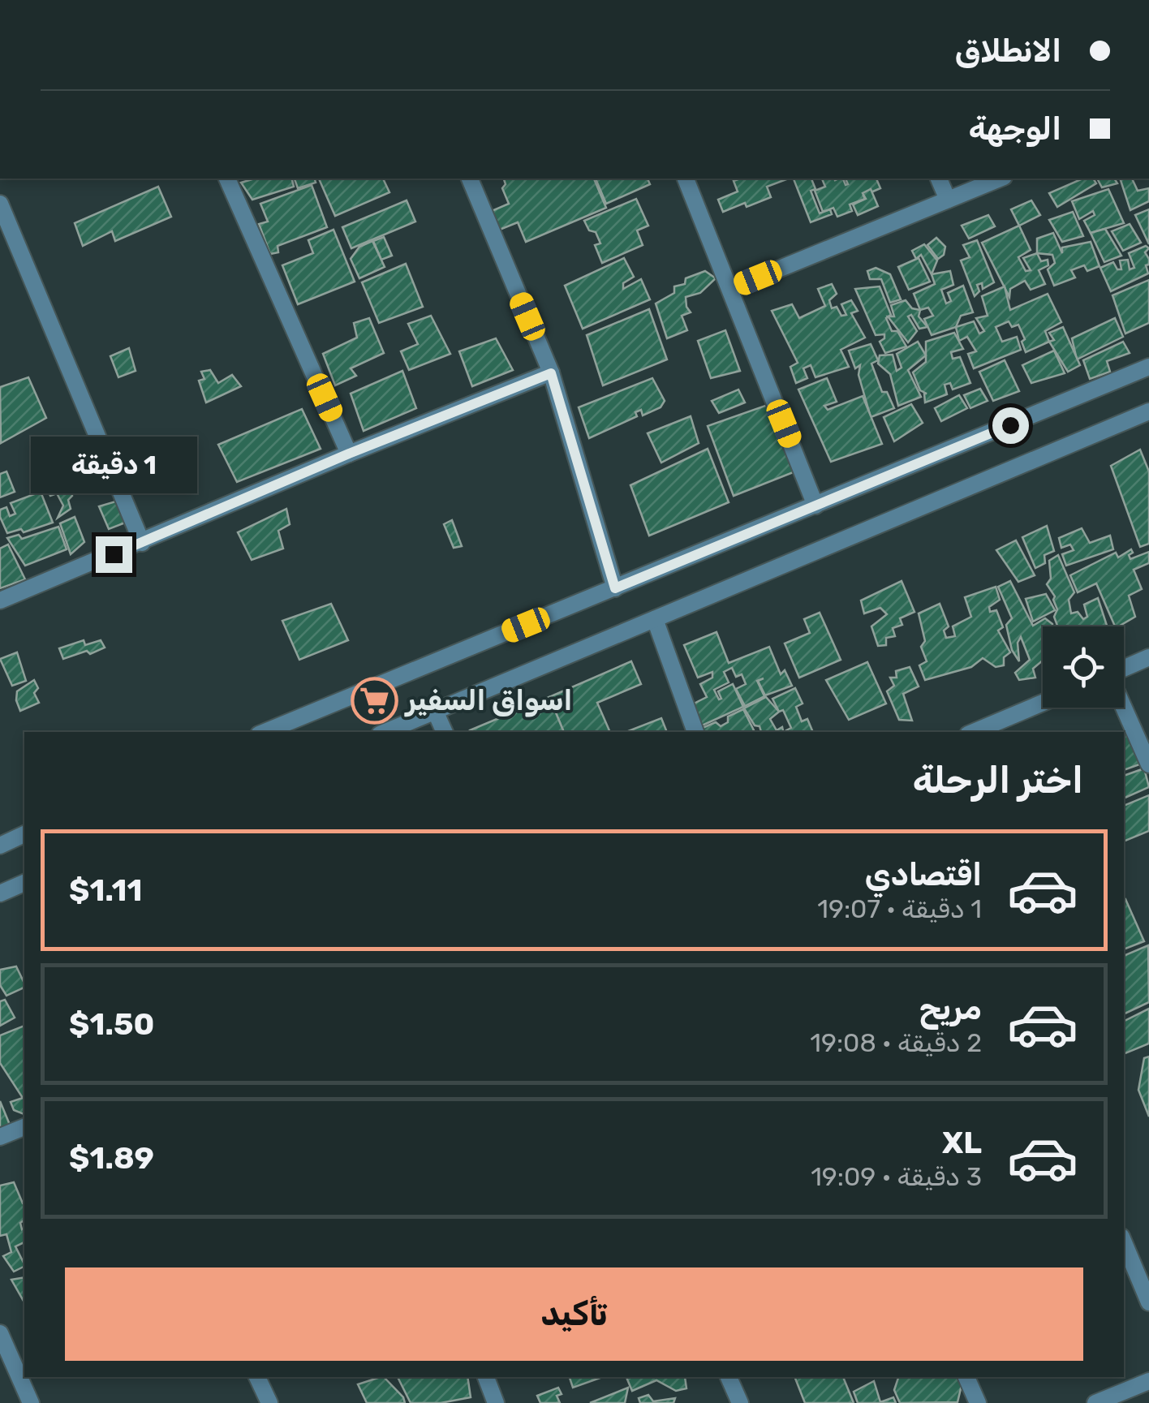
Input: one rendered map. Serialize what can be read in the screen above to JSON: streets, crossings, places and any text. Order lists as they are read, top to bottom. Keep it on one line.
{"places":{"supermarket":["اسواق السفير"]},"page":{"banner":["الانطلاق","الوجهة"],"bubble":"1 دقيقة","heading":"اختر الرحلة","list":[{"name":"اقتصادي","note":"1 دقيقة · 19:07","value":"$1.11"},{"name":"مريح","note":"2 دقيقة · 19:08","value":"$1.50"},{"name":"XL","note":"3 دقيقة · 19:09","value":"$1.89"}],"buttons":"تأكيد"}}
